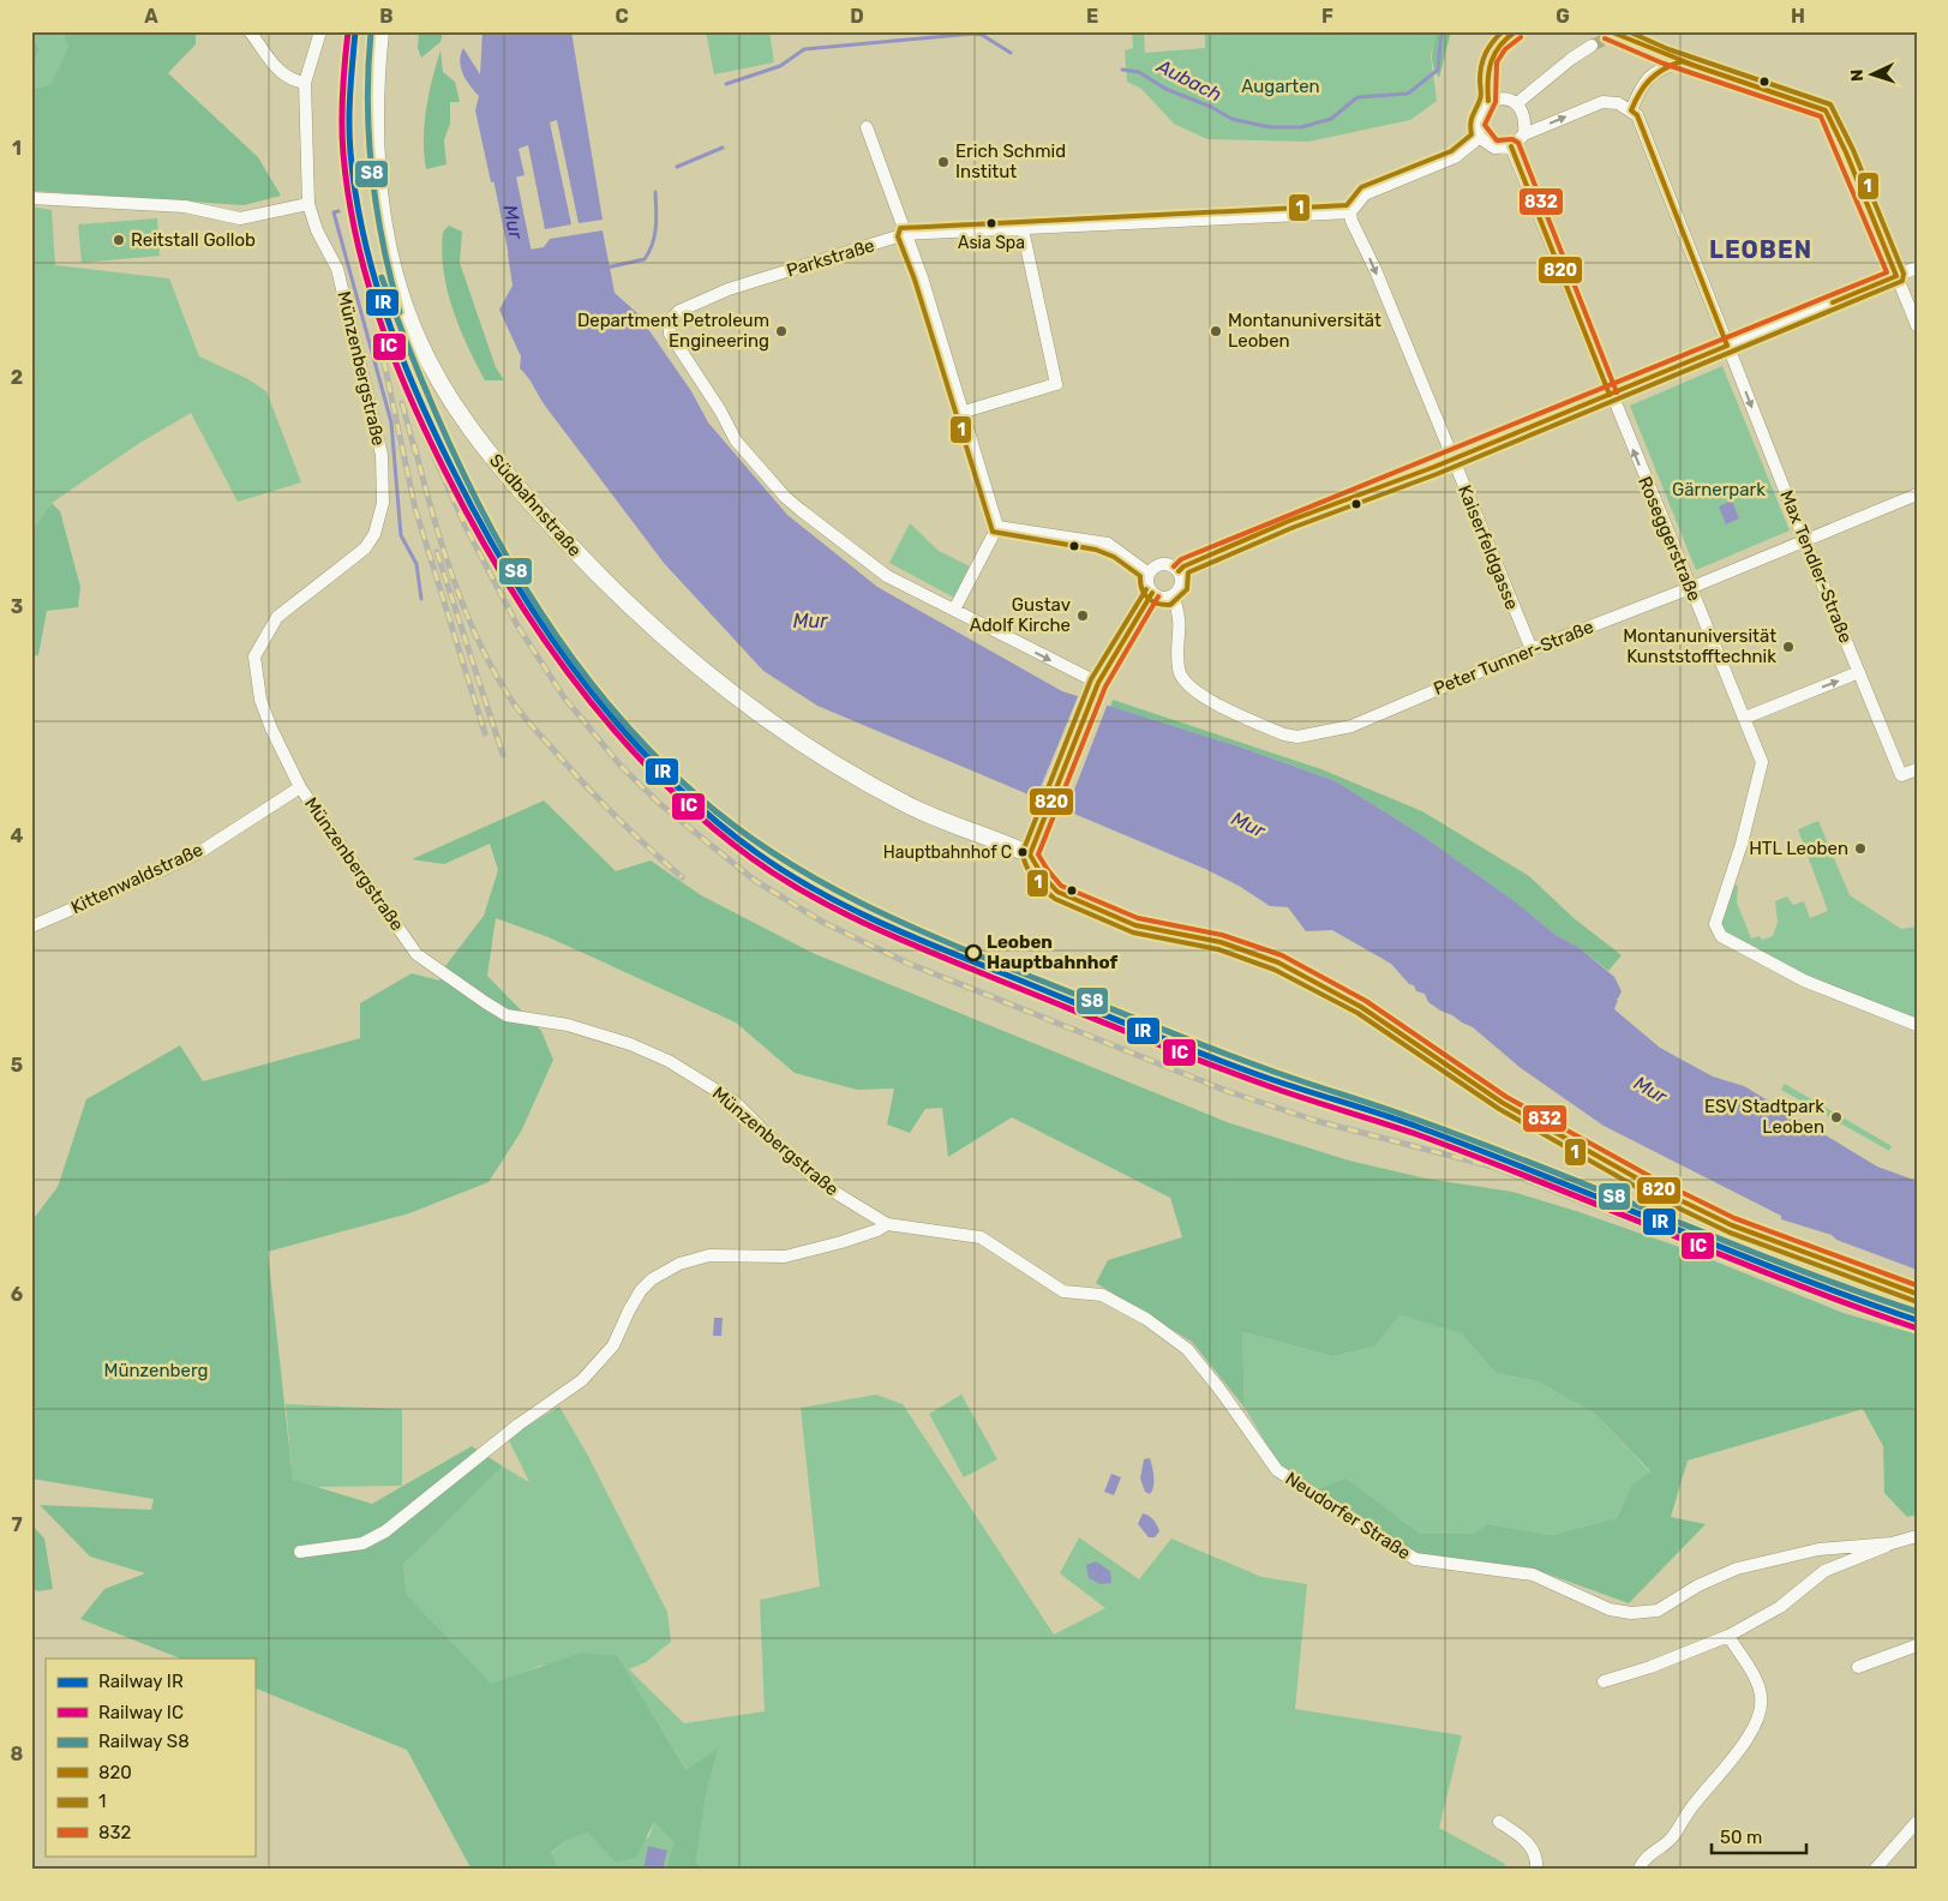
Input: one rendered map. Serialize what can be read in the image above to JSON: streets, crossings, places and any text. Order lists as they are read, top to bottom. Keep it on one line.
{"streets":{"main road":["Südbahnstraße"],"street":["Parkstraße","Münzenbergstraße","Roseggerstraße","Kaiserfeldgasse","Max Tendler-Straße","Peter Tunner-Straße","Kittenwaldstraße","Neudorfer Straße"]},"crossings":[["Parkstraße","Kaiserfeldgasse"],["Münzenbergstraße","Kittenwaldstraße"],["Münzenbergstraße","Neudorfer Straße"],["Roseggerstraße","Peter Tunner-Straße"],["Kaiserfeldgasse","Peter Tunner-Straße"],["Max Tendler-Straße","Peter Tunner-Straße"]],"one_way":["Kaiserfeldgasse"],"districts":["LEOBEN"],"water":["Aubach","Mur"],"parks":["Augarten","Gärnerpark","Münzenberg"],"places":["Erich Schmid Institut","Asia Spa","Reitstall Gollob","Department Petroleum Engineering","Montanuniversität Leoben","Gustav Adolf Kirche","Montanuniversität Kunststofftechnik","HTL Leoben","Hauptbahnhof C","Leoben Hauptbahnhof","ESV Stadtpark Leoben"],"lines":["rail line IR","rail line IC","transit line 820","transit line 1","rail line S8","transit line 832"],"legend":["Railway IR","Railway IC","Railway S8","820","1","832"],"scale_bar":"50 m","north":"left","grid":{"columns":["A","B","C","D","E","F","G","H"],"rows":["1","2","3","4","5","6","7","8"]}}
